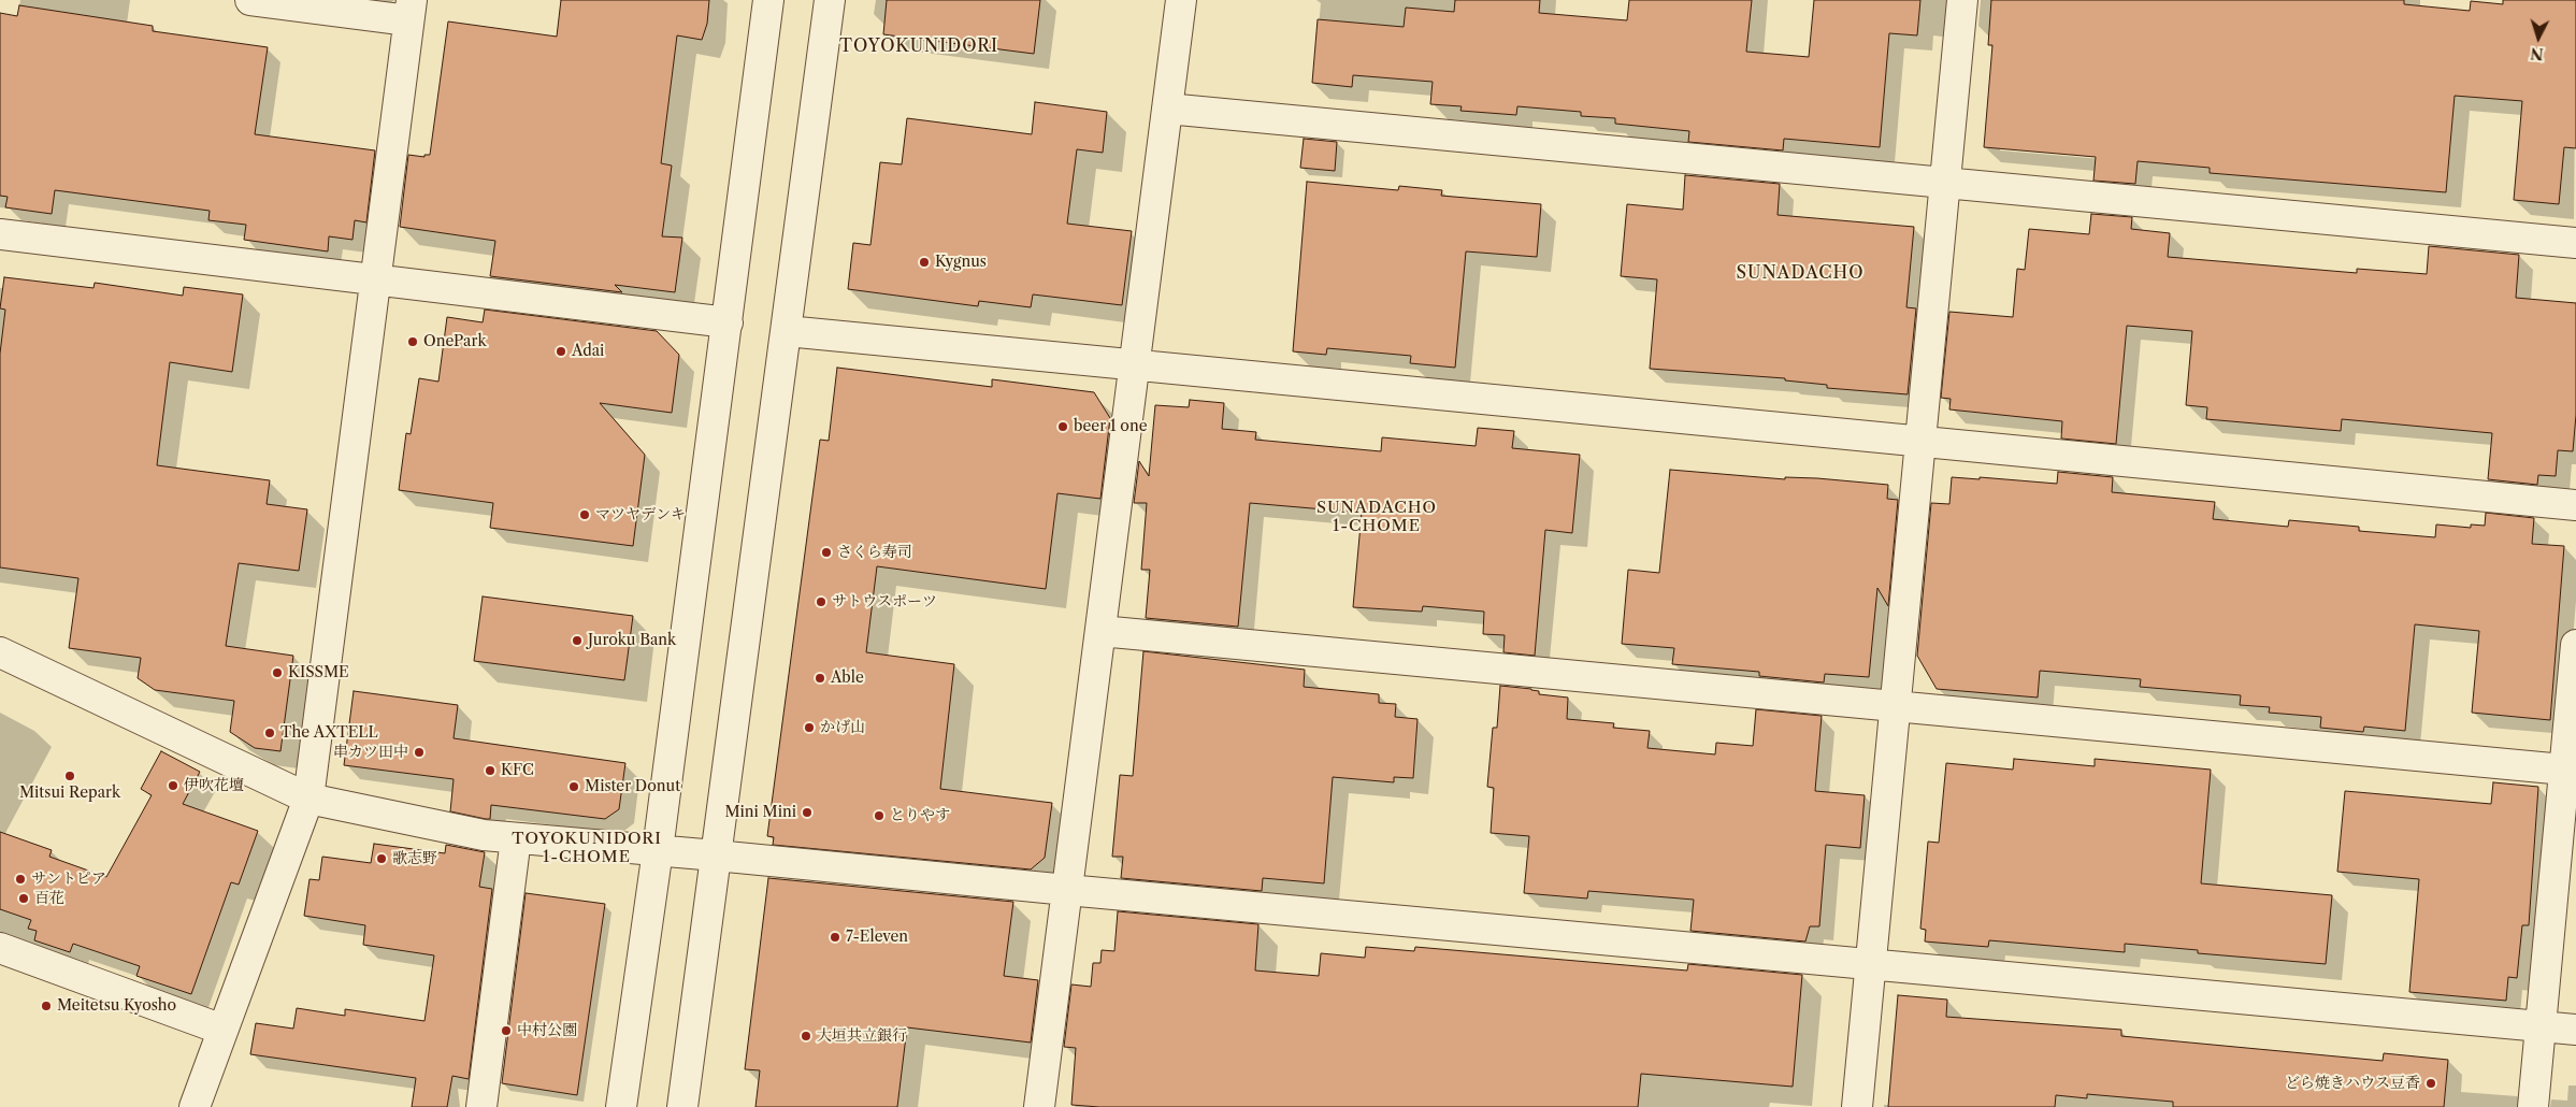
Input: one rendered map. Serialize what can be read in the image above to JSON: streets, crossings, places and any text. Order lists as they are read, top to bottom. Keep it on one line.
{"districts":["TOYOKUNIDORI","SUNADACHO","SUNADACHO 1-CHOME","TOYOKUNIDORI 1-CHOME"],"places":["Kygnus","OnePark","Adai","beer 1 one","マツヤデンキ","さくら寿司","サトウスポーツ","Juroku Bank","KISSME","Able","かげ山","The AXTELL","串カツ田中","KFC","Mitsui Repark","伊吹花壇","Mister Donut","Mini Mini","とりやす","歌志野","サントピア","百花","7-Eleven","Meitetsu Kyosho","中村公園","大垣共立銀行","どら焼きハウス豆香"],"north":"bottom"}
